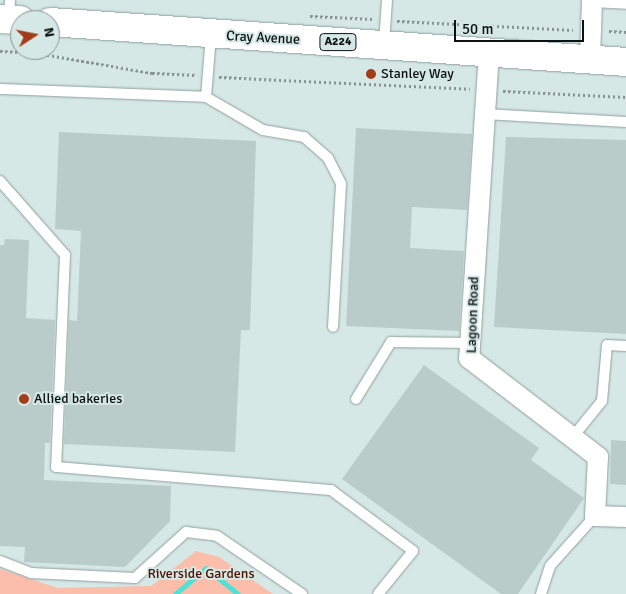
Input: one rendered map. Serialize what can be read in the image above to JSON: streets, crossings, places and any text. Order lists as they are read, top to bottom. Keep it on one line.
{"streets":{"main road":["Cray Avenue","A224"],"street":["Lagoon Road"]},"crossings":[["Cray Avenue","Lagoon Road"]],"parks":["Riverside Gardens"],"places":["Stanley Way","Allied bakeries"],"scale_bar":"50 m","north":"right"}
